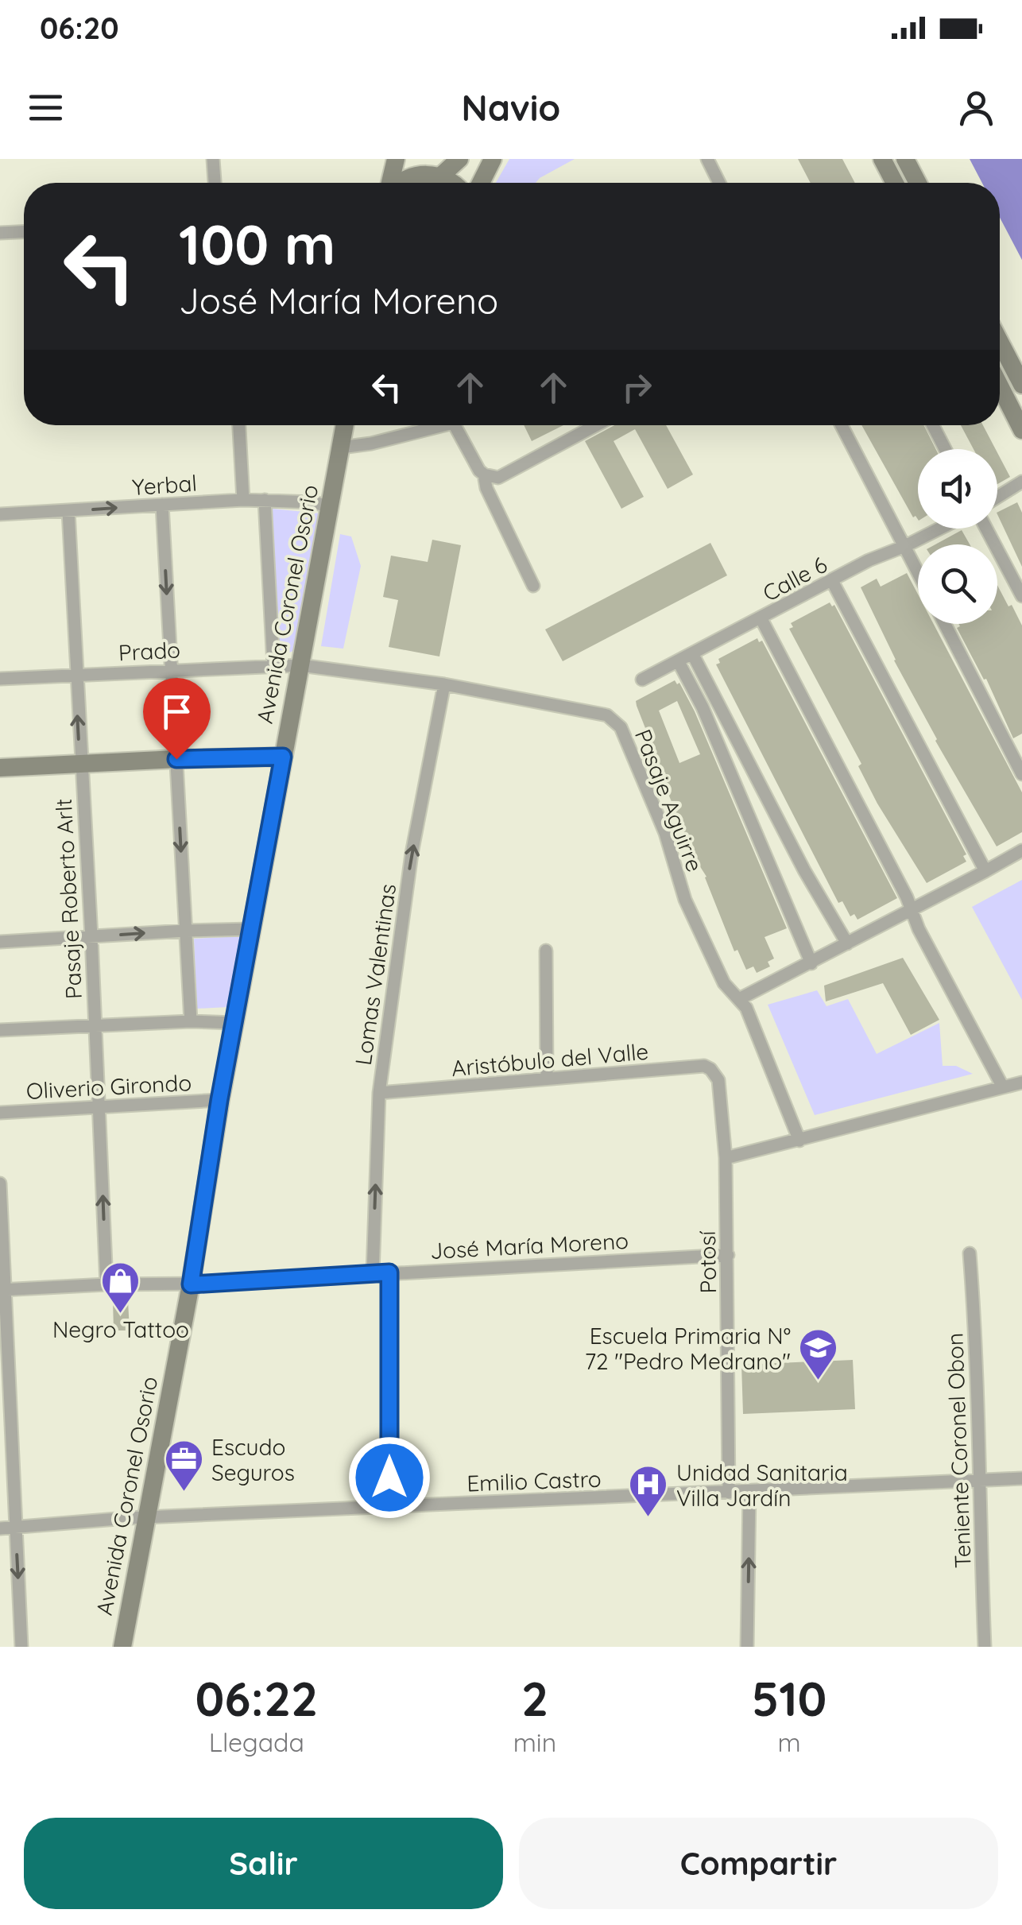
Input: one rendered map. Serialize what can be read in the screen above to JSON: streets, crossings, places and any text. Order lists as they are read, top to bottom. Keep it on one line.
{"streets":{"main road":["Avenida Coronel Osorio"],"street":["Yerbal","Calle 6","Prado","Pasaje Aguirre","Pasaje Roberto Arlt","Lomas Valentinas","Aristóbulo del Valle","Oliverio Girondo","José María Moreno","Potosí","Teniente Coronel Obon","Emilio Castro"]},"crossings":[["Yerbal","Avenida Coronel Osorio"],["Yerbal","Pasaje Roberto Arlt"],["Avenida Coronel Osorio","Prado"],["Avenida Coronel Osorio","Pasaje Aguirre"],["Avenida Coronel Osorio","Oliverio Girondo"],["Avenida Coronel Osorio","José María Moreno"],["Avenida Coronel Osorio","Emilio Castro"],["Prado","Pasaje Aguirre"],["Prado","Pasaje Roberto Arlt"],["Pasaje Aguirre","Lomas Valentinas"],["Pasaje Roberto Arlt","Oliverio Girondo"],["Pasaje Roberto Arlt","José María Moreno"],["Lomas Valentinas","Aristóbulo del Valle"],["Lomas Valentinas","José María Moreno"],["Aristóbulo del Valle","Potosí"],["José María Moreno","Potosí"],["Potosí","Emilio Castro"],["Teniente Coronel Obon","Emilio Castro"]],"one_way":["Lomas Valentinas"],"places":{"shop":["Negro Tattoo"],"school or university":["Escuela Primaria N° 72 \"Pedro Medrano\""],"office":["Escudo Seguros"],"hospital":["Unidad Sanitaria Villa Jardín"]},"page":{"status":"06:20","header":"Navio","turn":["100 m","José María Moreno"],"eta":["06:22","Llegada","2","min","510","m"],"buttons":["Salir","Compartir"]}}
